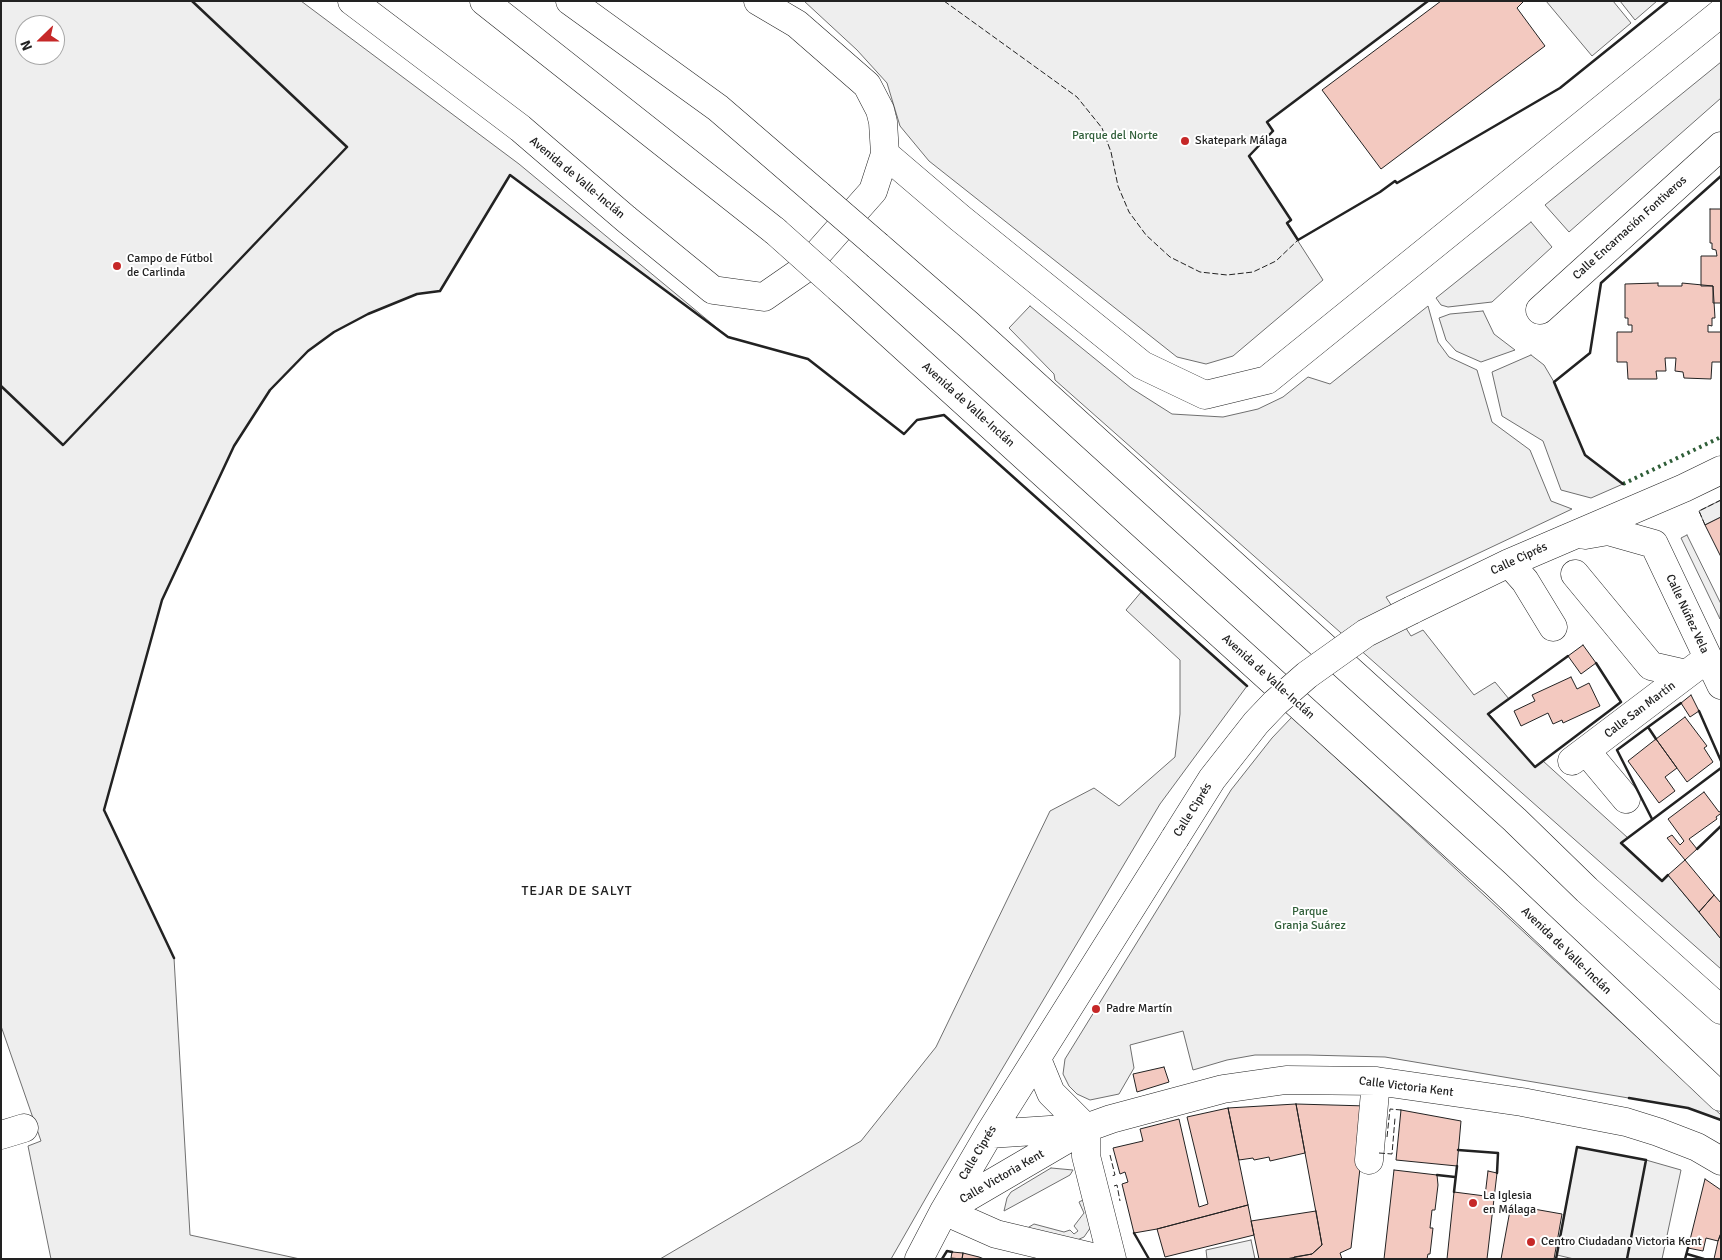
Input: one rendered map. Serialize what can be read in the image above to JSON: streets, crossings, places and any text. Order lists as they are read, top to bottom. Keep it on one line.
{"streets":{"street":["Avenida de Valle-Inclán","Calle Encarnación Fontiveros","Calle Ciprés","Calle Núñez Vela","Calle San Martín","Calle Victoria Kent"]},"crossings":[["Calle Ciprés","Calle Núñez Vela"],["Calle Ciprés","Calle Victoria Kent"],["Calle Núñez Vela","Calle San Martín"]],"districts":["TEJAR DE SALYT"],"parks":["Parque del Norte","Parque Granja Suárez"],"places":["Skatepark Málaga","Campo de Fútbol de Carlinda","Padre Martín","La Iglesia en Málaga","Centro Ciudadano Victoria Kent"],"north":"left"}
